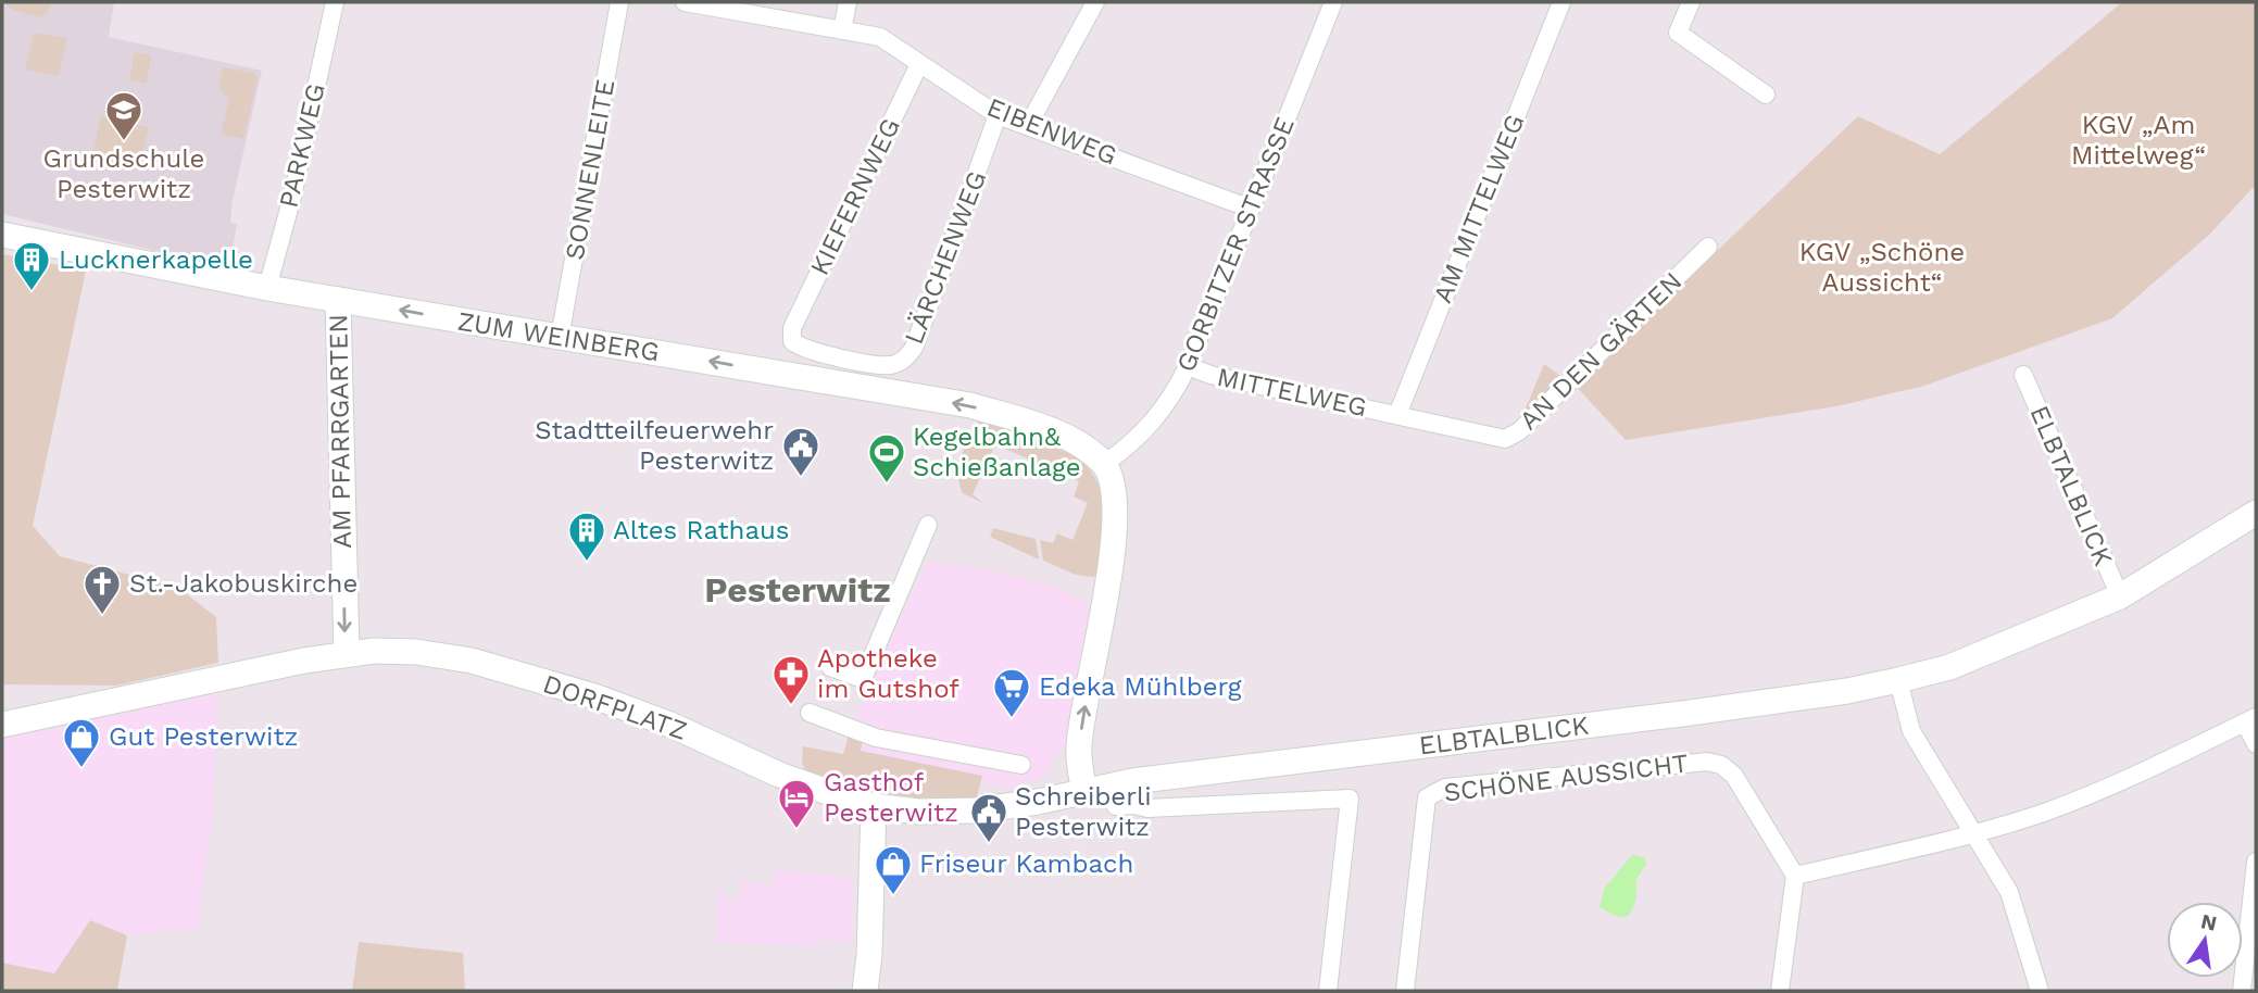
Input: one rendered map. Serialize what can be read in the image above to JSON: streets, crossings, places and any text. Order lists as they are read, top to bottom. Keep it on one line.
{"streets":{"street":["EIBENWEG","PARKWEG","SONNENLEITE","KIEFERNWEG","AM MITTELWEG","GORBITZER STRASSE","LÄRCHENWEG","ZUM WEINBERG","AN DEN GÄRTEN","MITTELWEG","AM PFARRGARTEN","ELBTALBLICK","DORFPLATZ","SCHÖNE AUSSICHT"]},"crossings":[["EIBENWEG","KIEFERNWEG"],["EIBENWEG","GORBITZER STRASSE"],["EIBENWEG","LÄRCHENWEG"],["PARKWEG","ZUM WEINBERG"],["SONNENLEITE","ZUM WEINBERG"],["KIEFERNWEG","LÄRCHENWEG"],["AM MITTELWEG","AN DEN GÄRTEN"],["AM MITTELWEG","MITTELWEG"],["GORBITZER STRASSE","ZUM WEINBERG"],["GORBITZER STRASSE","MITTELWEG"],["ZUM WEINBERG","AM PFARRGARTEN"],["AN DEN GÄRTEN","MITTELWEG"],["AM PFARRGARTEN","DORFPLATZ"],["ELBTALBLICK","DORFPLATZ"]],"one_way":["ZUM WEINBERG","AM PFARRGARTEN"],"districts":["Pesterwitz"],"parks":["KGV „Am Mittelweg“","KGV „Schöne Aussicht“"],"places":{"school or university":["Grundschule Pesterwitz"],"building":["Lucknerkapelle","Altes Rathaus"],"public building":["Stadtteilfeuerwehr Pesterwitz","Schreiberli Pesterwitz"],"sports":["Kegelbahn& Schießanlage"],"church":["St.-Jakobuskirche"],"pharmacy":["Apotheke im Gutshof"],"supermarket":["Edeka Mühlberg"],"shop":["Gut Pesterwitz","Friseur Kambach"],"hotel":["Gasthof Pesterwitz"]},"north":"top"}
